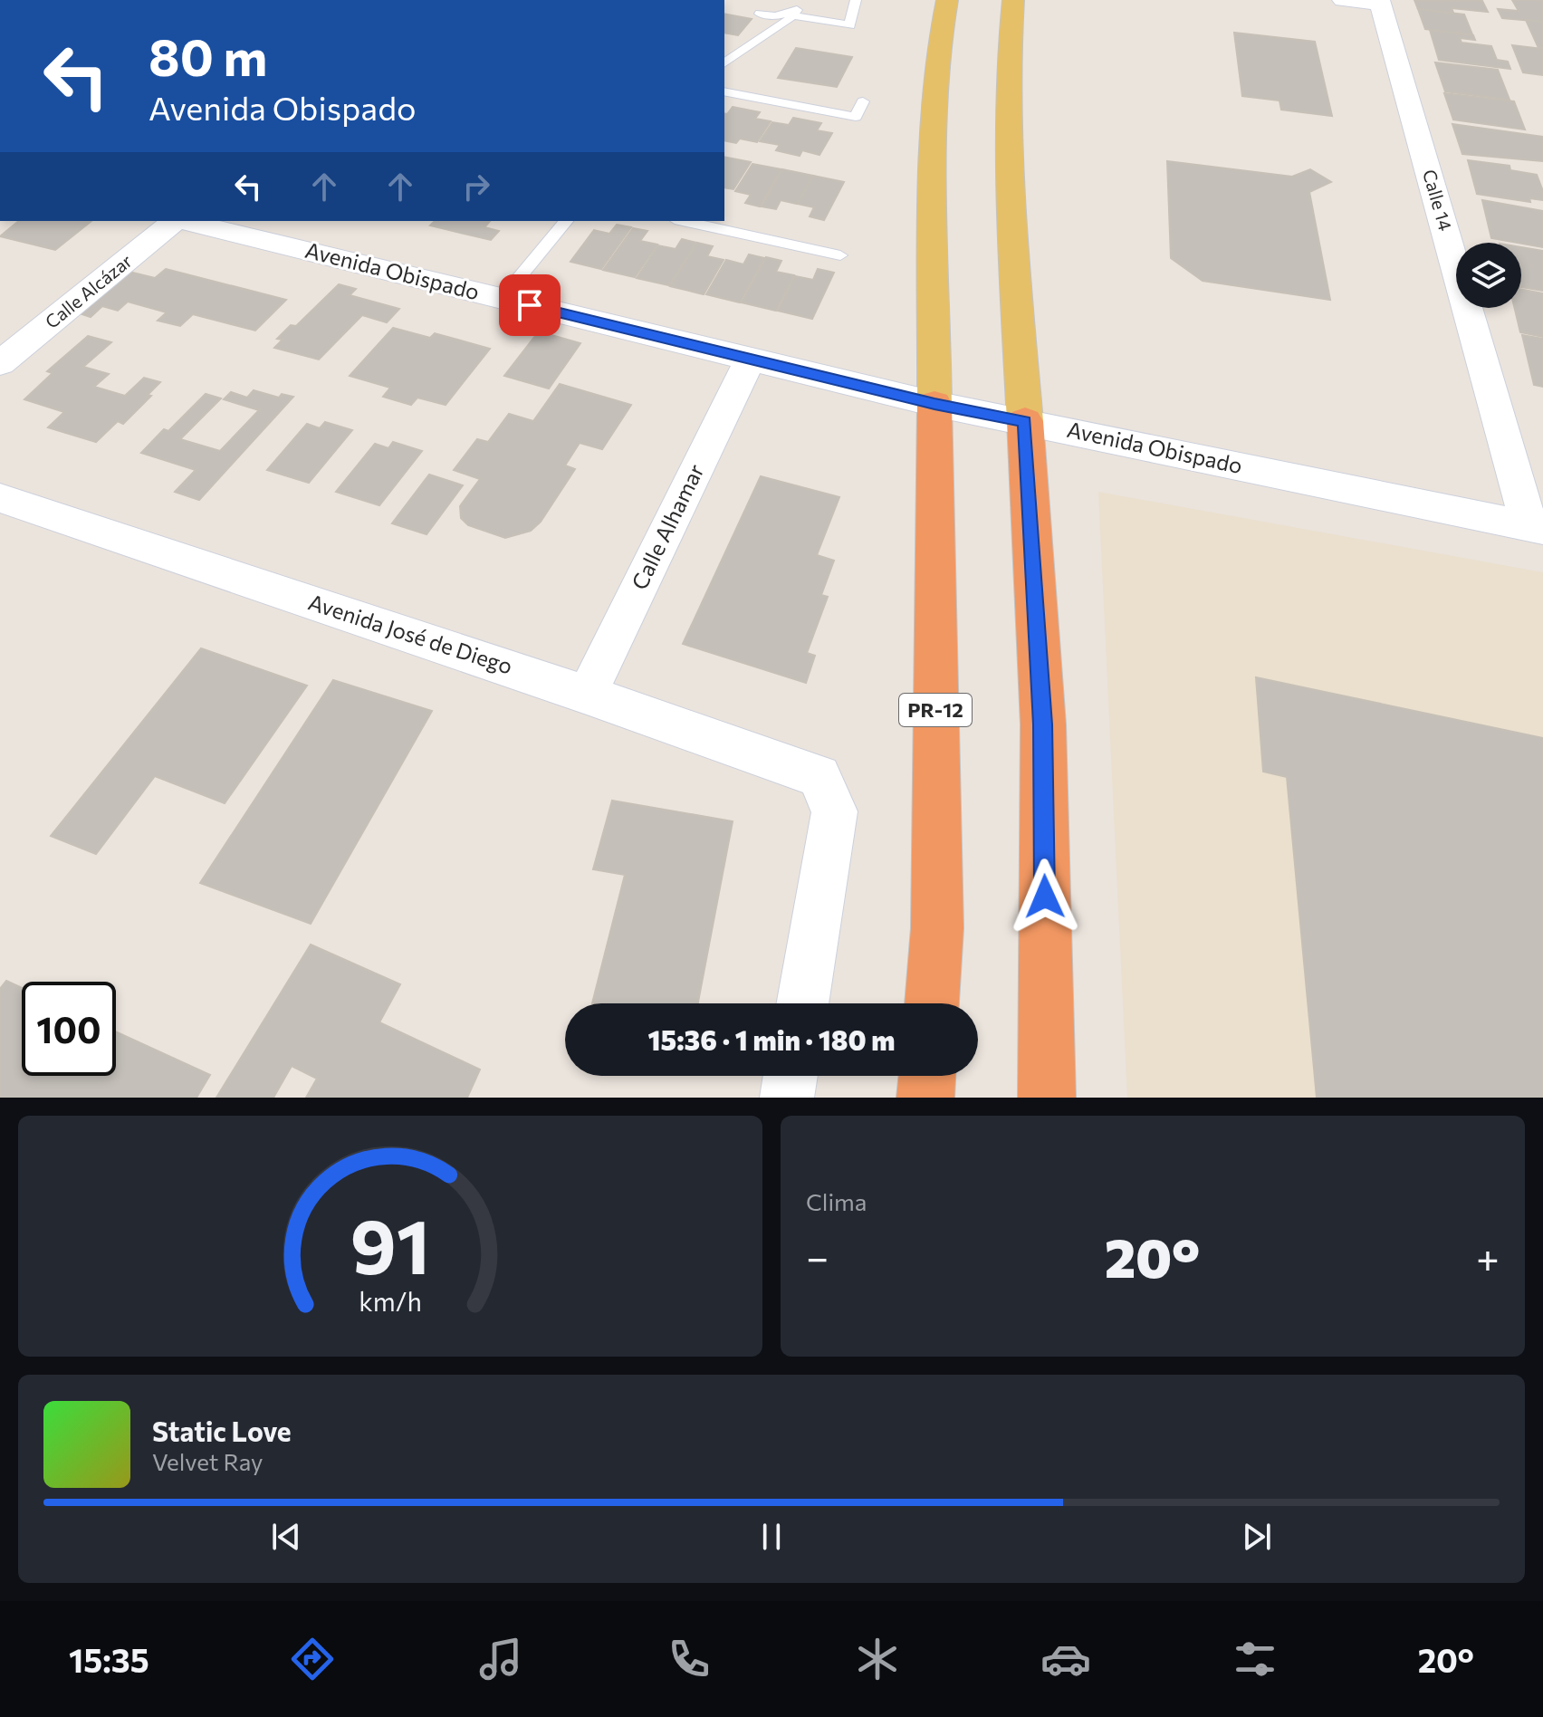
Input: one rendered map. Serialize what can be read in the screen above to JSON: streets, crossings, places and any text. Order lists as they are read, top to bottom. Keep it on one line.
{"streets":{"highway":["PR-12"],"street":["Calle 14","Avenida Obispado","Calle Alcázar","Calle Alhamar","Avenida José de Diego"]},"crossings":[["Calle 14","Avenida Obispado"],["Avenida Obispado","Calle Alhamar"],["Avenida Obispado","PR-12"],["Calle Alhamar","Avenida José de Diego"]],"page":{"turn":["80 m","Avenida Obispado"],"limit":"100","trip":"15:36 · 1 min · 180 m","tile":"Clima","heat":["−","20°","+"],"song":["Static Love","Velvet Ray"],"tabs":["15:35","20°"],"gauge":["91","km/h"]}}
